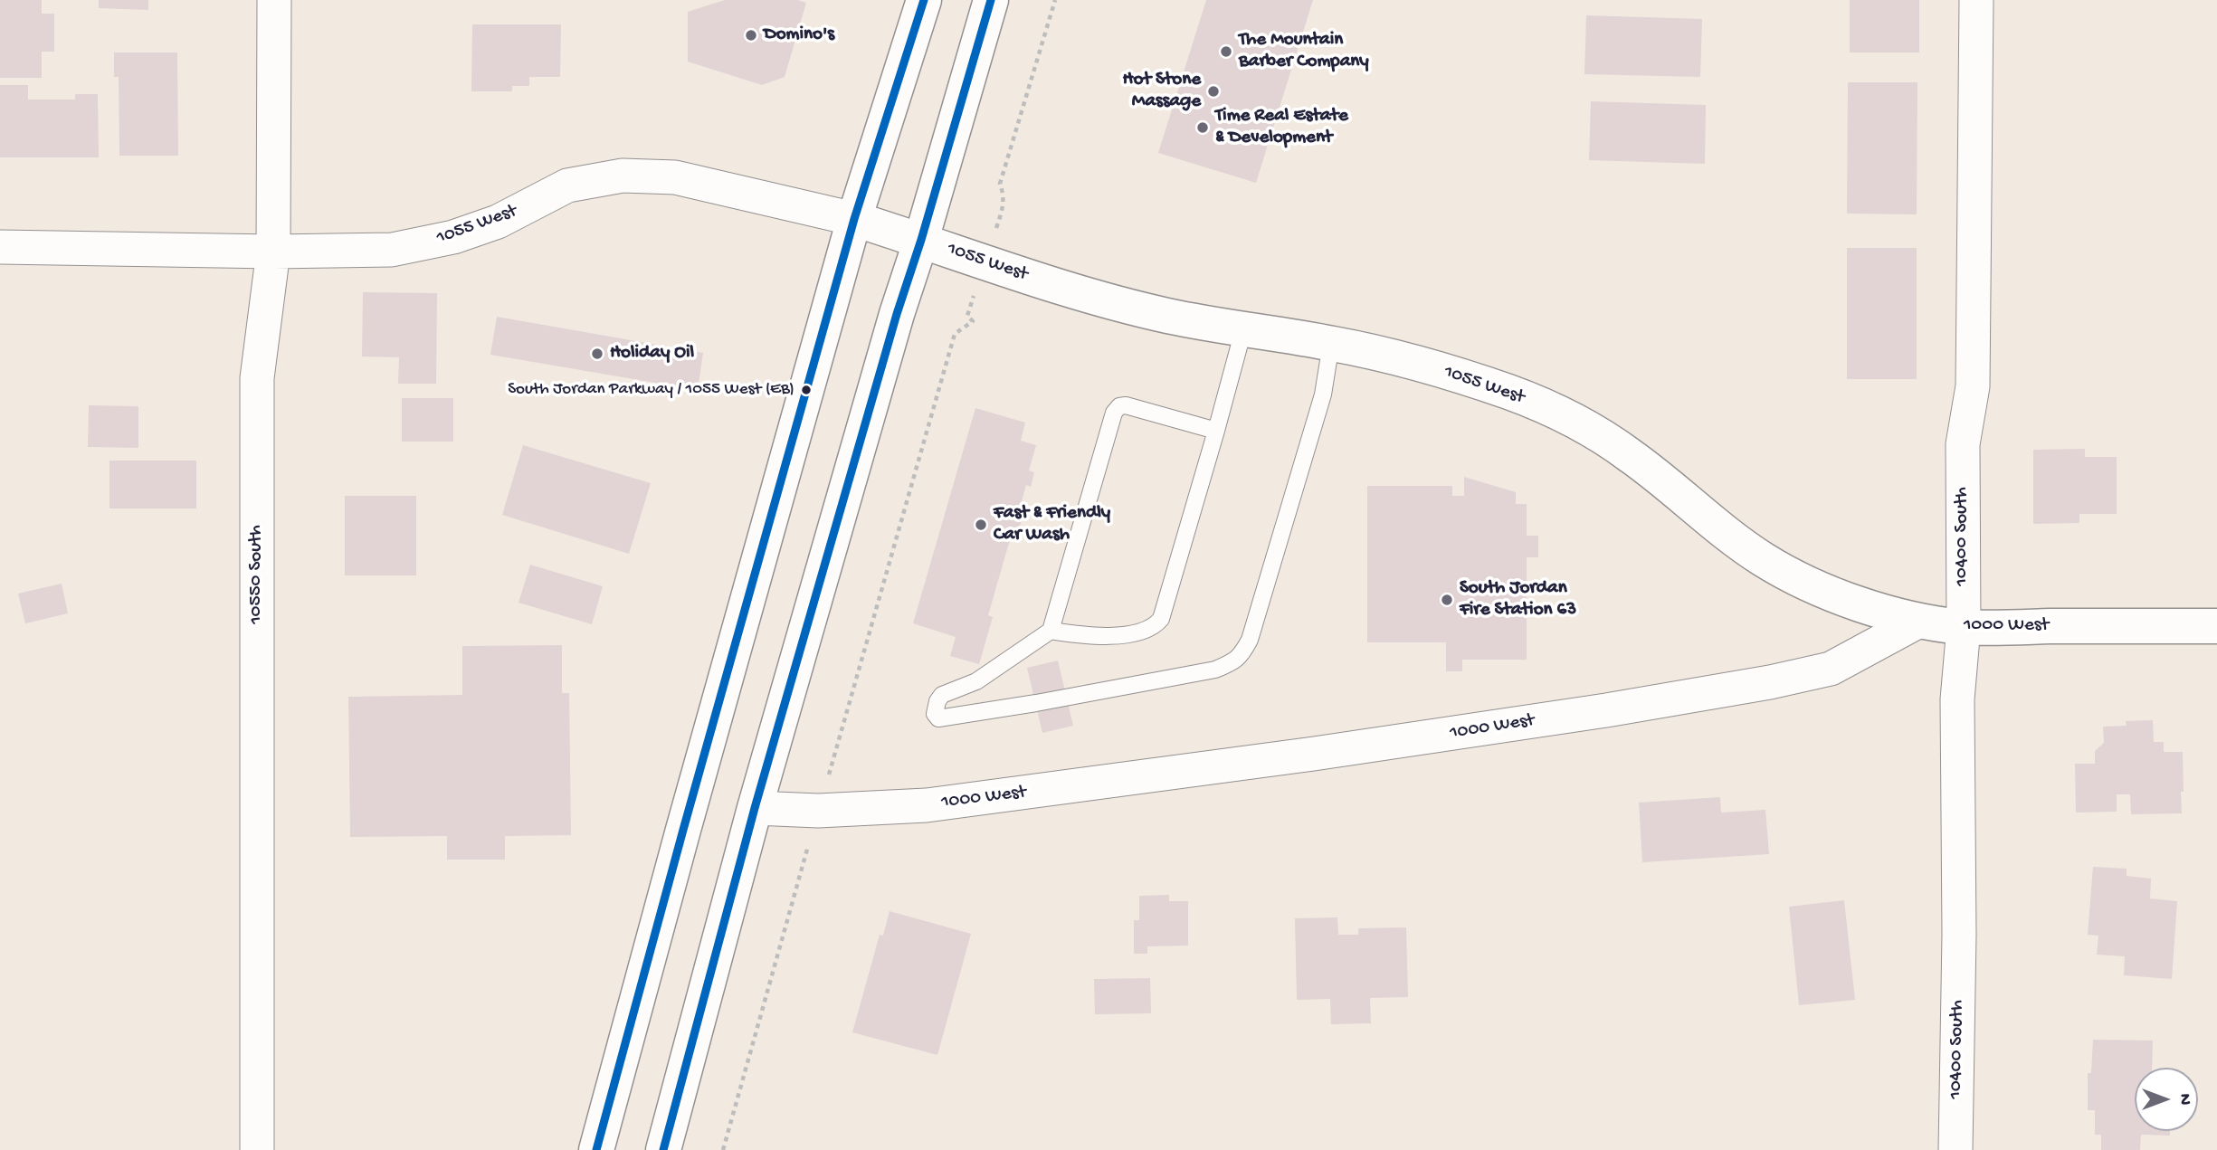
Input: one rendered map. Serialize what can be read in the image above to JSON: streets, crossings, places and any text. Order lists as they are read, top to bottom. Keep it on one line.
{"streets":{"main road":["1055 West","1000 West"],"street":["10400 South","10550 South"]},"crossings":[["1055 West","10550 South"],["1055 West","1000 West"],["10400 South","1000 West"]],"places":["Domino's","The Mountain Barber Company","Hot Stone Massage","Time Real Estate & Development","Holiday Oil","South Jordan Parkway / 1055 West (EB)","Fast & Friendly Car Wash","South Jordan Fire Station 63"],"north":"right"}
